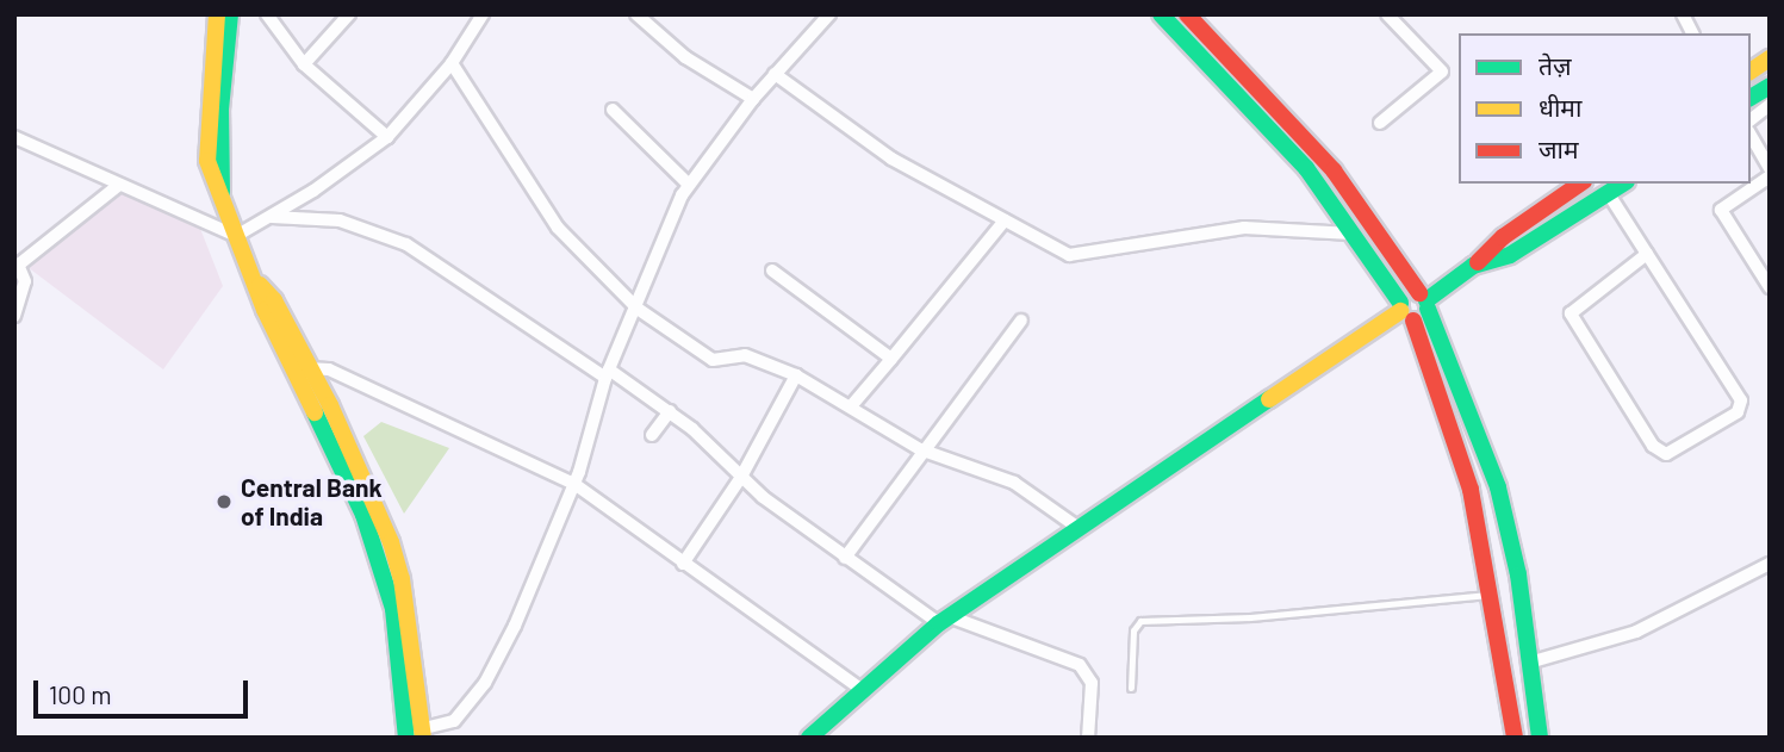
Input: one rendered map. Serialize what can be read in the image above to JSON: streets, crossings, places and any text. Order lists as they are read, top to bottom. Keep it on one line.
{"places":["Central Bank of India"],"legend":["तेज़","धीमा","जाम"],"scale_bar":"100 m"}
